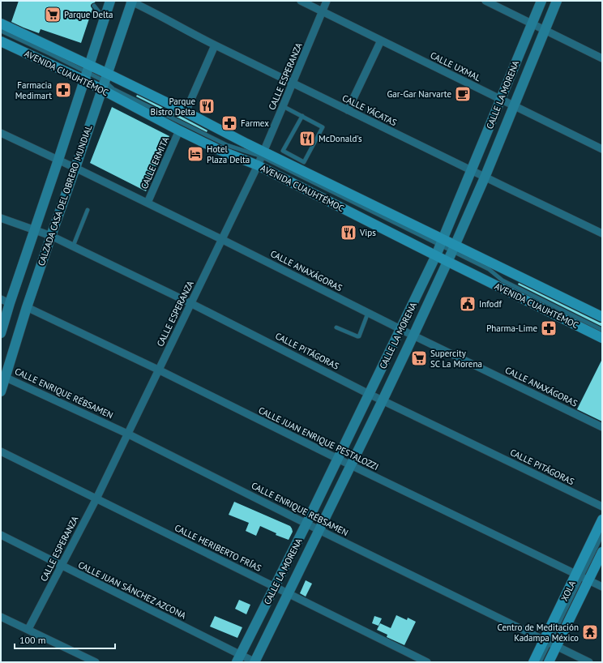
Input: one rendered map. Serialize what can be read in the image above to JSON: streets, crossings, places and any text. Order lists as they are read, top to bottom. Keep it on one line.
{"streets":{"main road":["AVENIDA CUAUHTÉMOC","XOLA"],"street":["CALLE UXMAL","CALLE ESPERANZA","CALLE LA MORENA","CALLE YÁCATAS","CALLE ERMITA","CALZADA CASA DEL OBRERO MUNDIAL","CALLE ANAXÁGORAS","CALLE PITÁGORAS","CALLE ENRIQUE RÉBSAMEN","CALLE JUAN ENRIQUE PESTALOZZI","CALLE HERIBERTO FRÍAS","CALLE JUAN SÁNCHEZ AZCONA"]},"crossings":[["CALLE UXMAL","CALLE ESPERANZA"],["CALLE UXMAL","CALLE LA MORENA"],["AVENIDA CUAUHTÉMOC","CALLE ESPERANZA"],["AVENIDA CUAUHTÉMOC","CALLE LA MORENA"],["AVENIDA CUAUHTÉMOC","CALLE ERMITA"],["AVENIDA CUAUHTÉMOC","CALZADA CASA DEL OBRERO MUNDIAL"],["CALLE ESPERANZA","CALLE YÁCATAS"],["CALLE ESPERANZA","CALLE ANAXÁGORAS"],["CALLE ESPERANZA","CALLE PITÁGORAS"],["CALLE ESPERANZA","CALLE ENRIQUE RÉBSAMEN"],["CALLE ESPERANZA","CALLE JUAN ENRIQUE PESTALOZZI"],["CALLE ESPERANZA","CALLE HERIBERTO FRÍAS"],["CALLE ESPERANZA","CALLE JUAN SÁNCHEZ AZCONA"],["CALLE LA MORENA","CALLE YÁCATAS"],["CALLE LA MORENA","CALLE ANAXÁGORAS"],["CALLE LA MORENA","CALLE PITÁGORAS"],["CALLE LA MORENA","CALLE ENRIQUE RÉBSAMEN"],["CALLE LA MORENA","CALLE JUAN ENRIQUE PESTALOZZI"],["CALLE LA MORENA","CALLE HERIBERTO FRÍAS"],["CALLE LA MORENA","CALLE JUAN SÁNCHEZ AZCONA"],["CALLE YÁCATAS","CALZADA CASA DEL OBRERO MUNDIAL"],["CALLE ERMITA","CALLE ANAXÁGORAS"],["CALZADA CASA DEL OBRERO MUNDIAL","CALLE ANAXÁGORAS"],["CALZADA CASA DEL OBRERO MUNDIAL","CALLE PITÁGORAS"],["CALZADA CASA DEL OBRERO MUNDIAL","CALLE ENRIQUE RÉBSAMEN"],["CALZADA CASA DEL OBRERO MUNDIAL","CALLE JUAN ENRIQUE PESTALOZZI"],["CALLE ENRIQUE RÉBSAMEN","XOLA"],["CALLE JUAN ENRIQUE PESTALOZZI","XOLA"]],"places":{"supermarket":["Parque Delta","Supercity SC La Morena"],"pharmacy":["Farmacia Medimart","Farmex","Pharma-Lime"],"cafe":["Gar-Gar Narvarte"],"restaurant":["Parque Bistro Delta","McDonald's","Vips"],"hotel":["Hotel Plaza Delta"],"public building":["Infodf"],"temple":["Centro de Meditación Kadampa México"]},"scale_bar":"100 m"}
